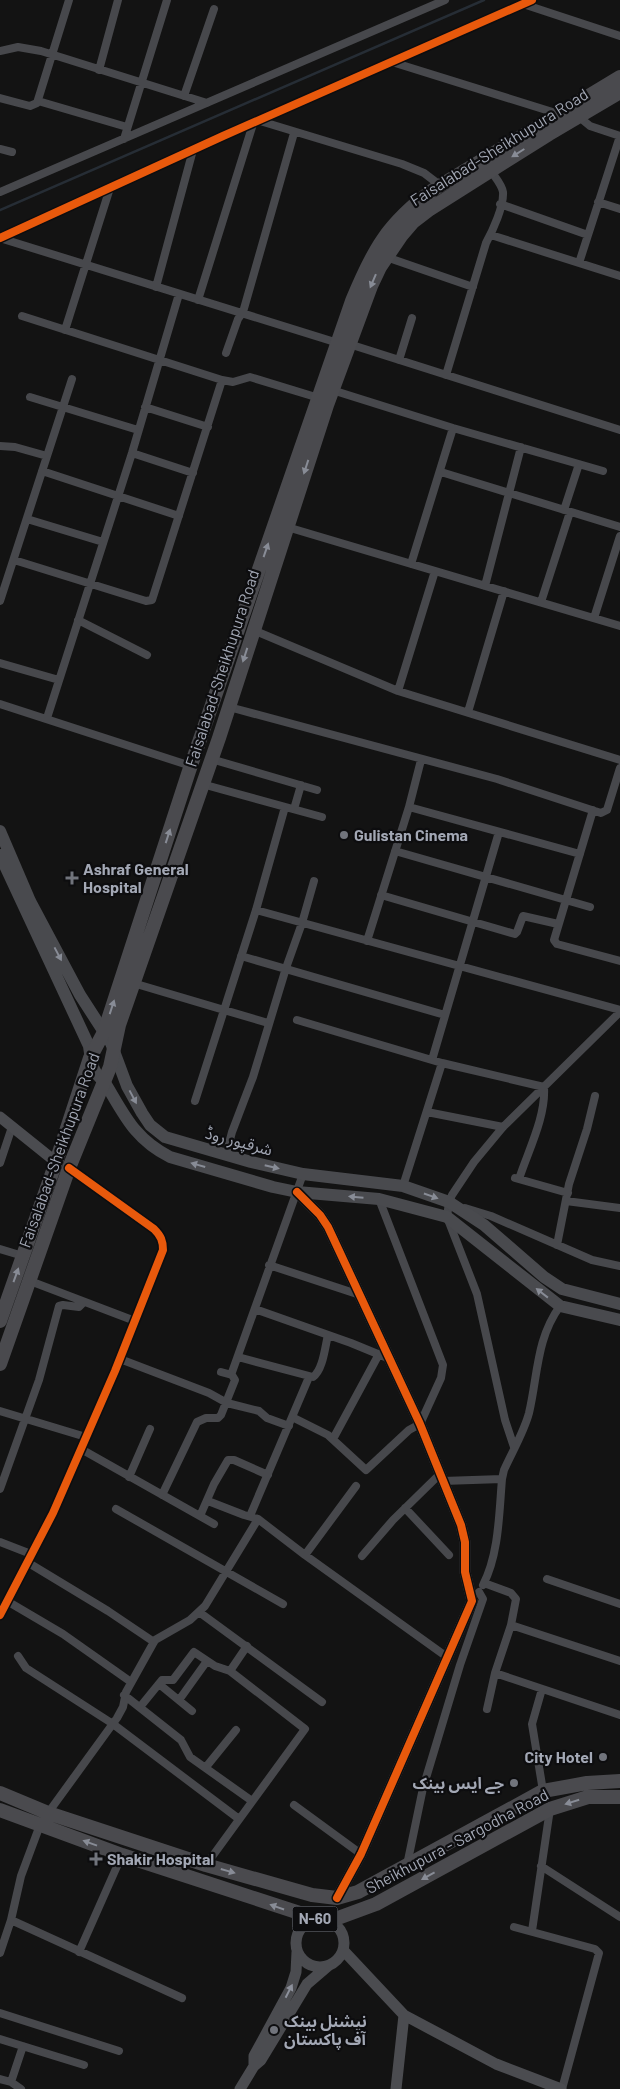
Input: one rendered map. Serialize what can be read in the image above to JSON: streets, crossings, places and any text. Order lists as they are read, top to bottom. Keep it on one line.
{"streets":{"highway":["Faisalabad-Sheikhupura Road","Sheikhupura - Sargodha Road","N-60"],"main road":["شرقپور روڈ"]},"crossings":[["Faisalabad-Sheikhupura Road","شرقپور روڈ"]],"places":{"other":["Gulistan Cinema","City Hotel","جے ایس بینک","نیشنل بینک آف پاکستان"],"health":["Ashraf General Hospital","Shakir Hospital"]}}
